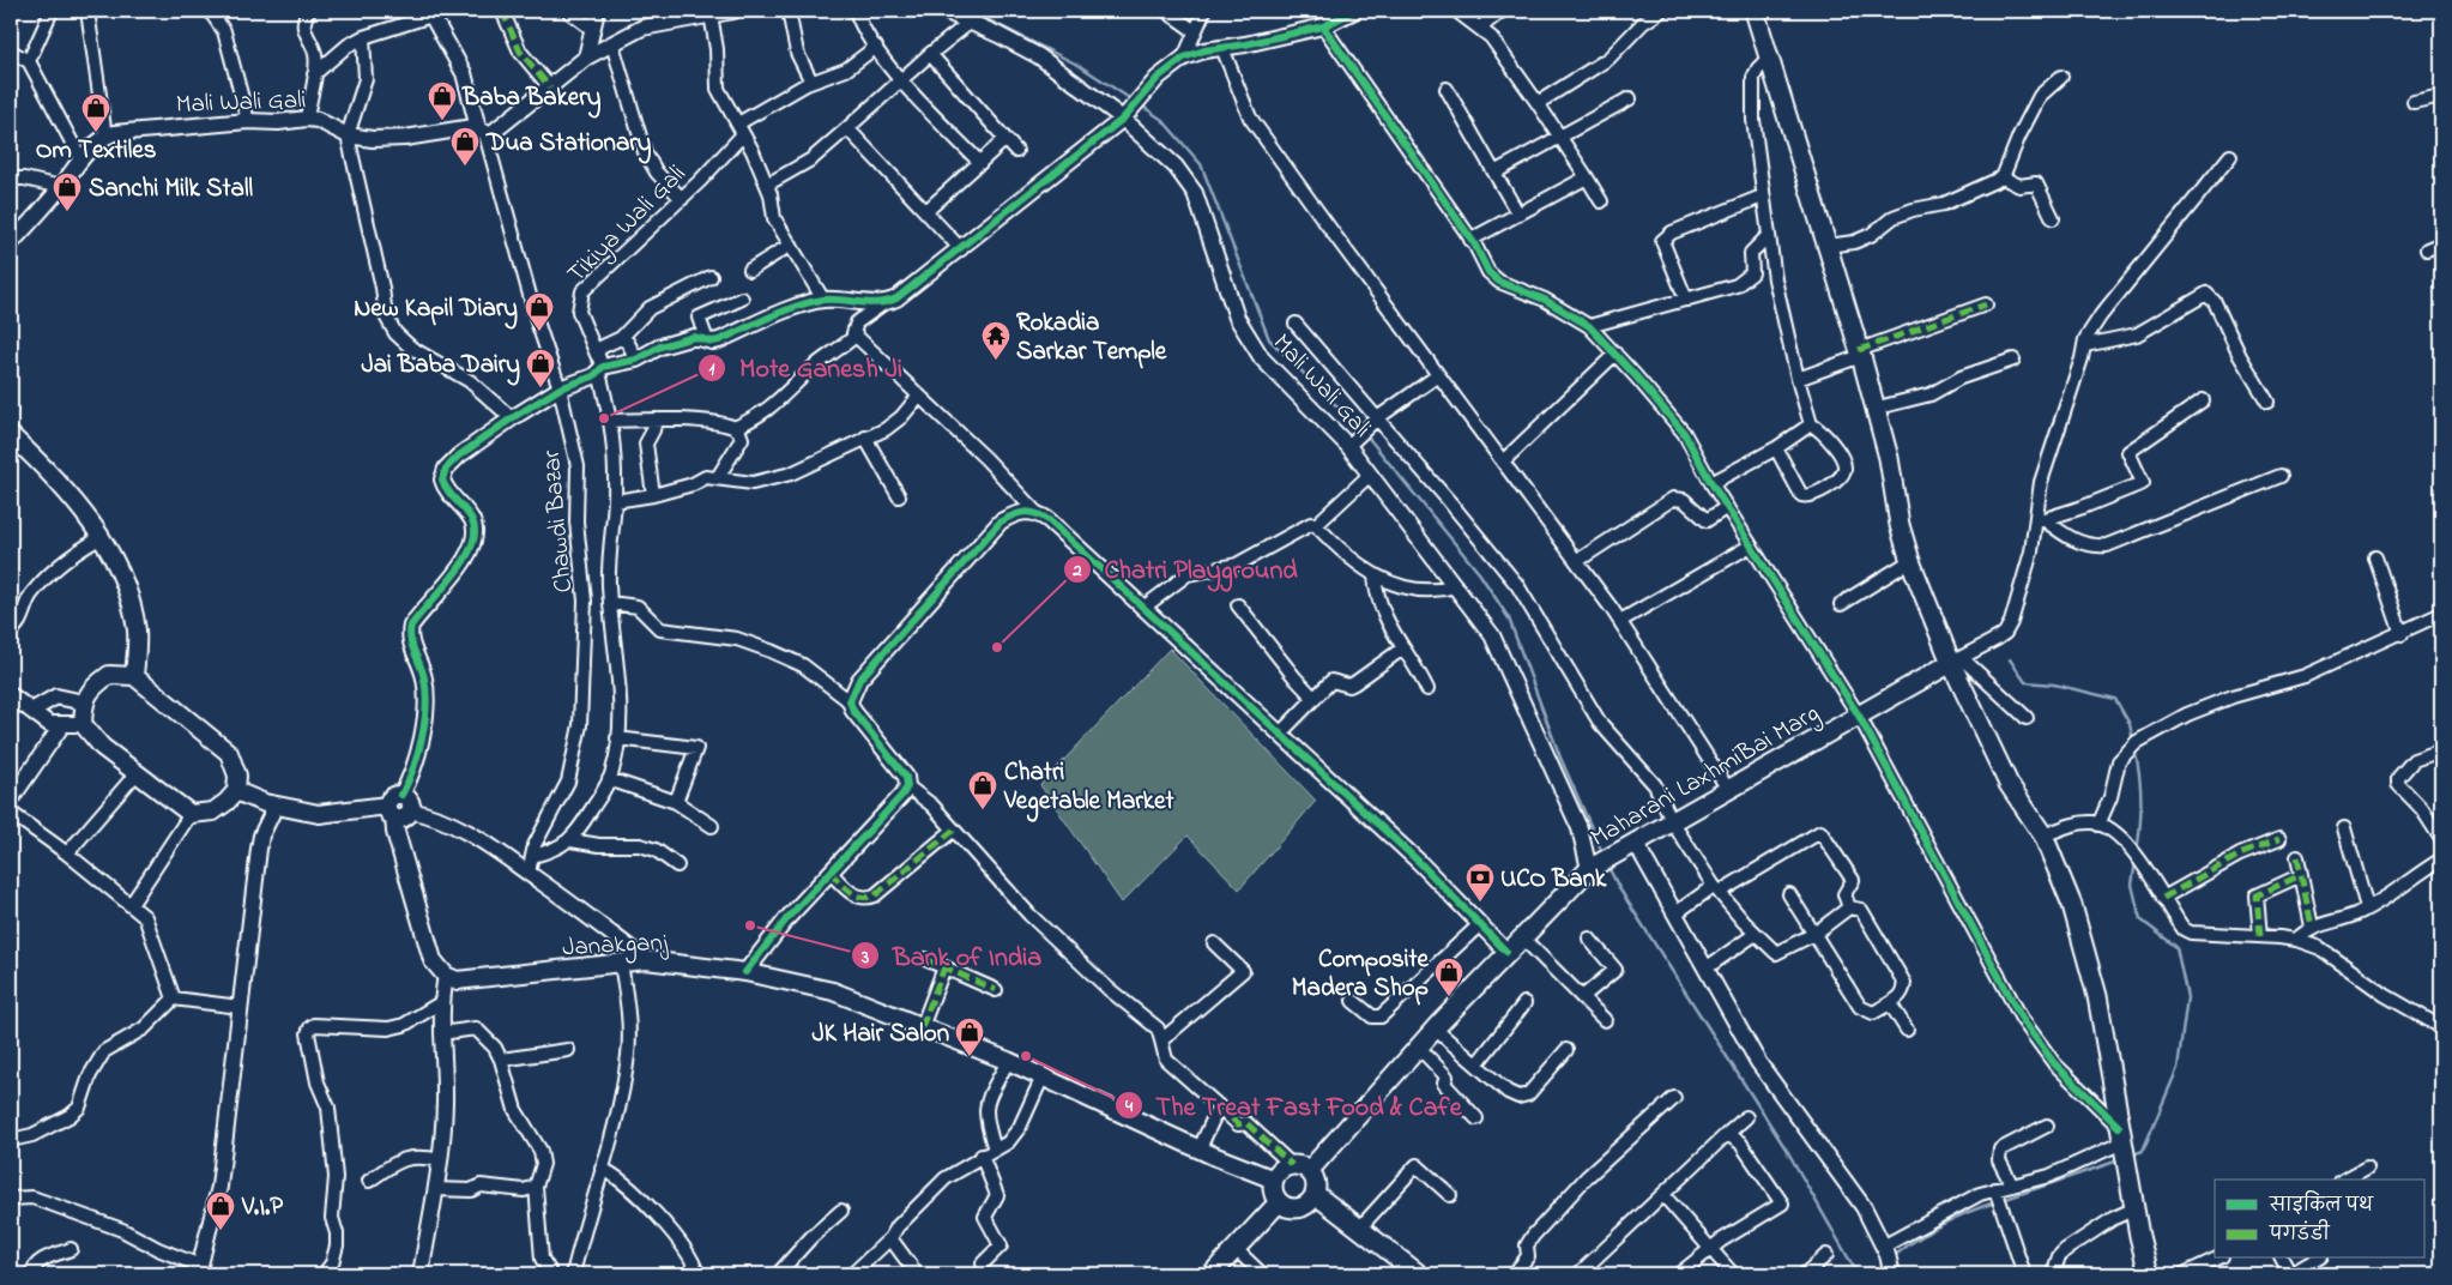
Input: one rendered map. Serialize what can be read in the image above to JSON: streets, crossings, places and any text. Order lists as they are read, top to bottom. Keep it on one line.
{"streets":{"main road":["Maharani LaxhmiBai Marg","Janakganj"],"street":["Mali Wali Gali","Tikiya Wali Gali","Chawdi Bazar"]},"crossings":[["Mali Wali Gali","Chawdi Bazar"],["Mali Wali Gali","Maharani LaxhmiBai Marg"],["Maharani LaxhmiBai Marg","Janakganj"]],"places":{"shop":["Baba Bakery","Om Textiles","Dua Stationary","Sanchi Milk Stall","New Kapil Diary","Jai Baba Dairy","Chatri Vegetable Market","Composite Madera Shop","JK Hair Salon","V.I.P"],"temple":["Rokadia Sarkar Temple"],"other":["Mote Ganesh Ji","Chatri Playground","Bank of India","The Treat Fast Food & Cafe"],"bank":["UCO Bank"]},"legend":["साइकिल पथ","पगडंडी"]}
